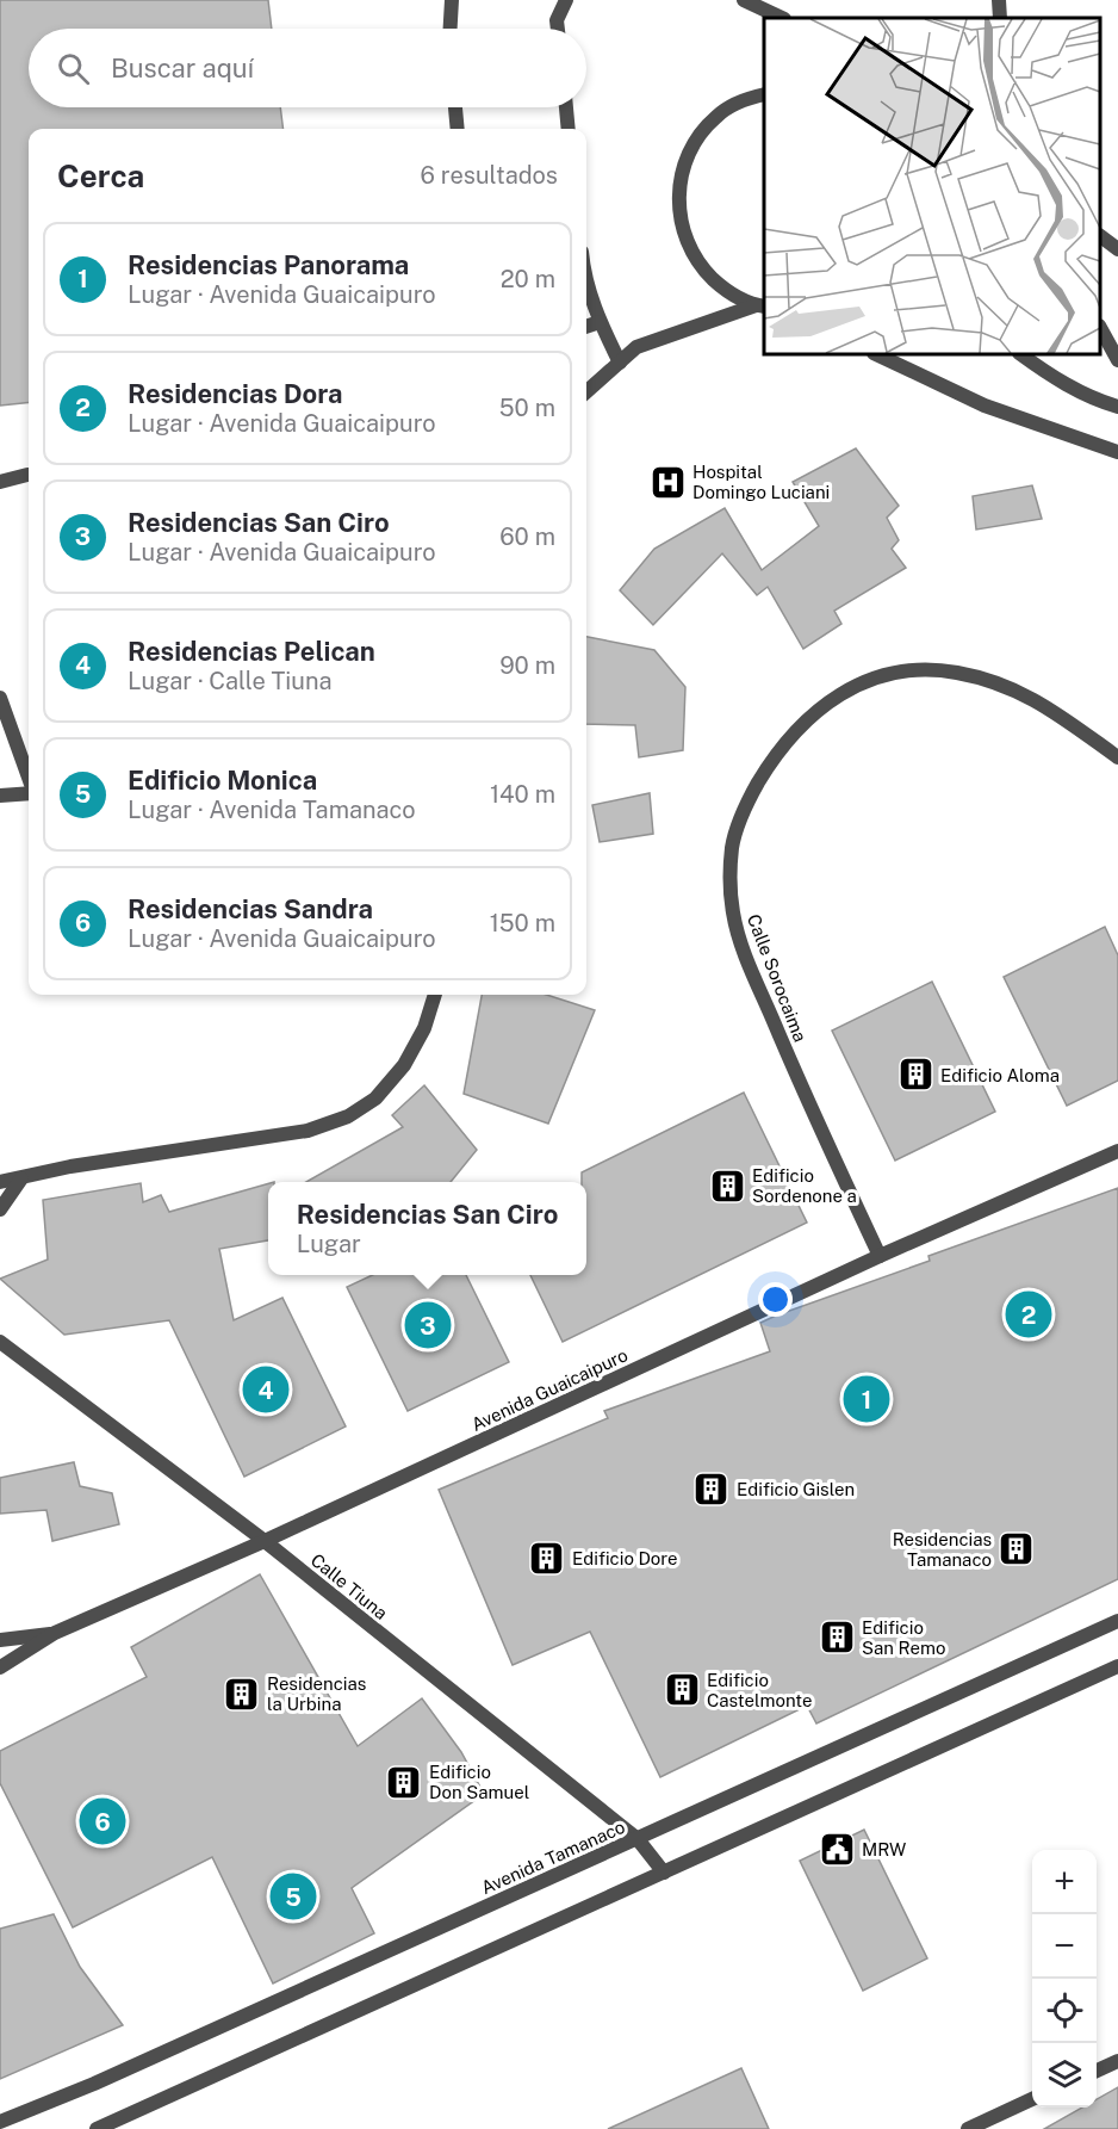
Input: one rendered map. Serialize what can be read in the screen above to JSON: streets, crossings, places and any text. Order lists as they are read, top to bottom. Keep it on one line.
{"streets":{"street":["Calle Sorocaima","Avenida Guaicaipuro","Calle Tiuna","Avenida Tamanaco"]},"crossings":[["Calle Sorocaima","Avenida Guaicaipuro"],["Avenida Guaicaipuro","Calle Tiuna"],["Calle Tiuna","Avenida Tamanaco"]],"places":{"hospital":["Hospital Domingo Luciani"],"building":["Edificio Aloma","Edificio Sordenone a","Edificio Gislen","Residencias Tamanaco","Edificio Dore","Edificio San Remo","Edificio Castelmonte","Residencias la Urbina","Edificio Don Samuel"],"public building":["MRW"]},"page":{"search":"Buscar aquí","heading":["Cerca","6 resultados"],"list":[{"mark":"1","name":"Residencias Panorama","note":"Lugar · Avenida Guaicaipuro","value":"20 m"},{"mark":"2","name":"Residencias Dora","note":"Lugar · Avenida Guaicaipuro","value":"50 m"},{"mark":"3","name":"Residencias San Ciro","note":"Lugar · Avenida Guaicaipuro","value":"60 m"},{"mark":"4","name":"Residencias Pelican","note":"Lugar · Calle Tiuna","value":"90 m"},{"mark":"5","name":"Edificio Monica","note":"Lugar · Avenida Tamanaco","value":"140 m"},{"mark":"6","name":"Residencias Sandra","note":"Lugar · Avenida Guaicaipuro","value":"150 m"}],"popup":["Residencias San Ciro","Lugar"],"pins":["2","3","4","1","6","5"],"map_buttons":["+","−"]}}
